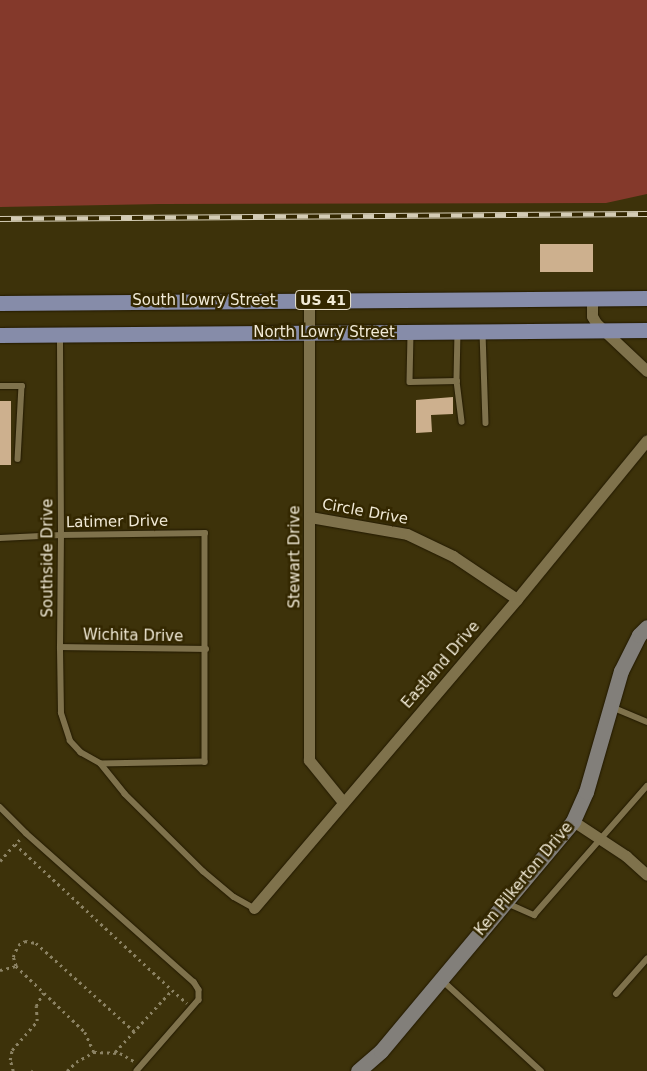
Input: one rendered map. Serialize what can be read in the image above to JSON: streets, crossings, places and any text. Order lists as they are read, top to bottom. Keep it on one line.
{"streets":{"main road":["US 41","South Lowry Street","North Lowry Street"],"street":["Circle Drive","Stewart Drive","Eastland Drive","Ken Pilkerton Drive"],"lane":["Latimer Drive","Southside Drive","Wichita Drive"]},"crossings":[["South Lowry Street","Stewart Drive"],["North Lowry Street","Stewart Drive"],["North Lowry Street","Southside Drive"],["Circle Drive","Stewart Drive"],["Circle Drive","Eastland Drive"],["Latimer Drive","Southside Drive"],["Latimer Drive","Wichita Drive"],["Stewart Drive","Eastland Drive"],["Southside Drive","Wichita Drive"],["Southside Drive","Eastland Drive"]]}
